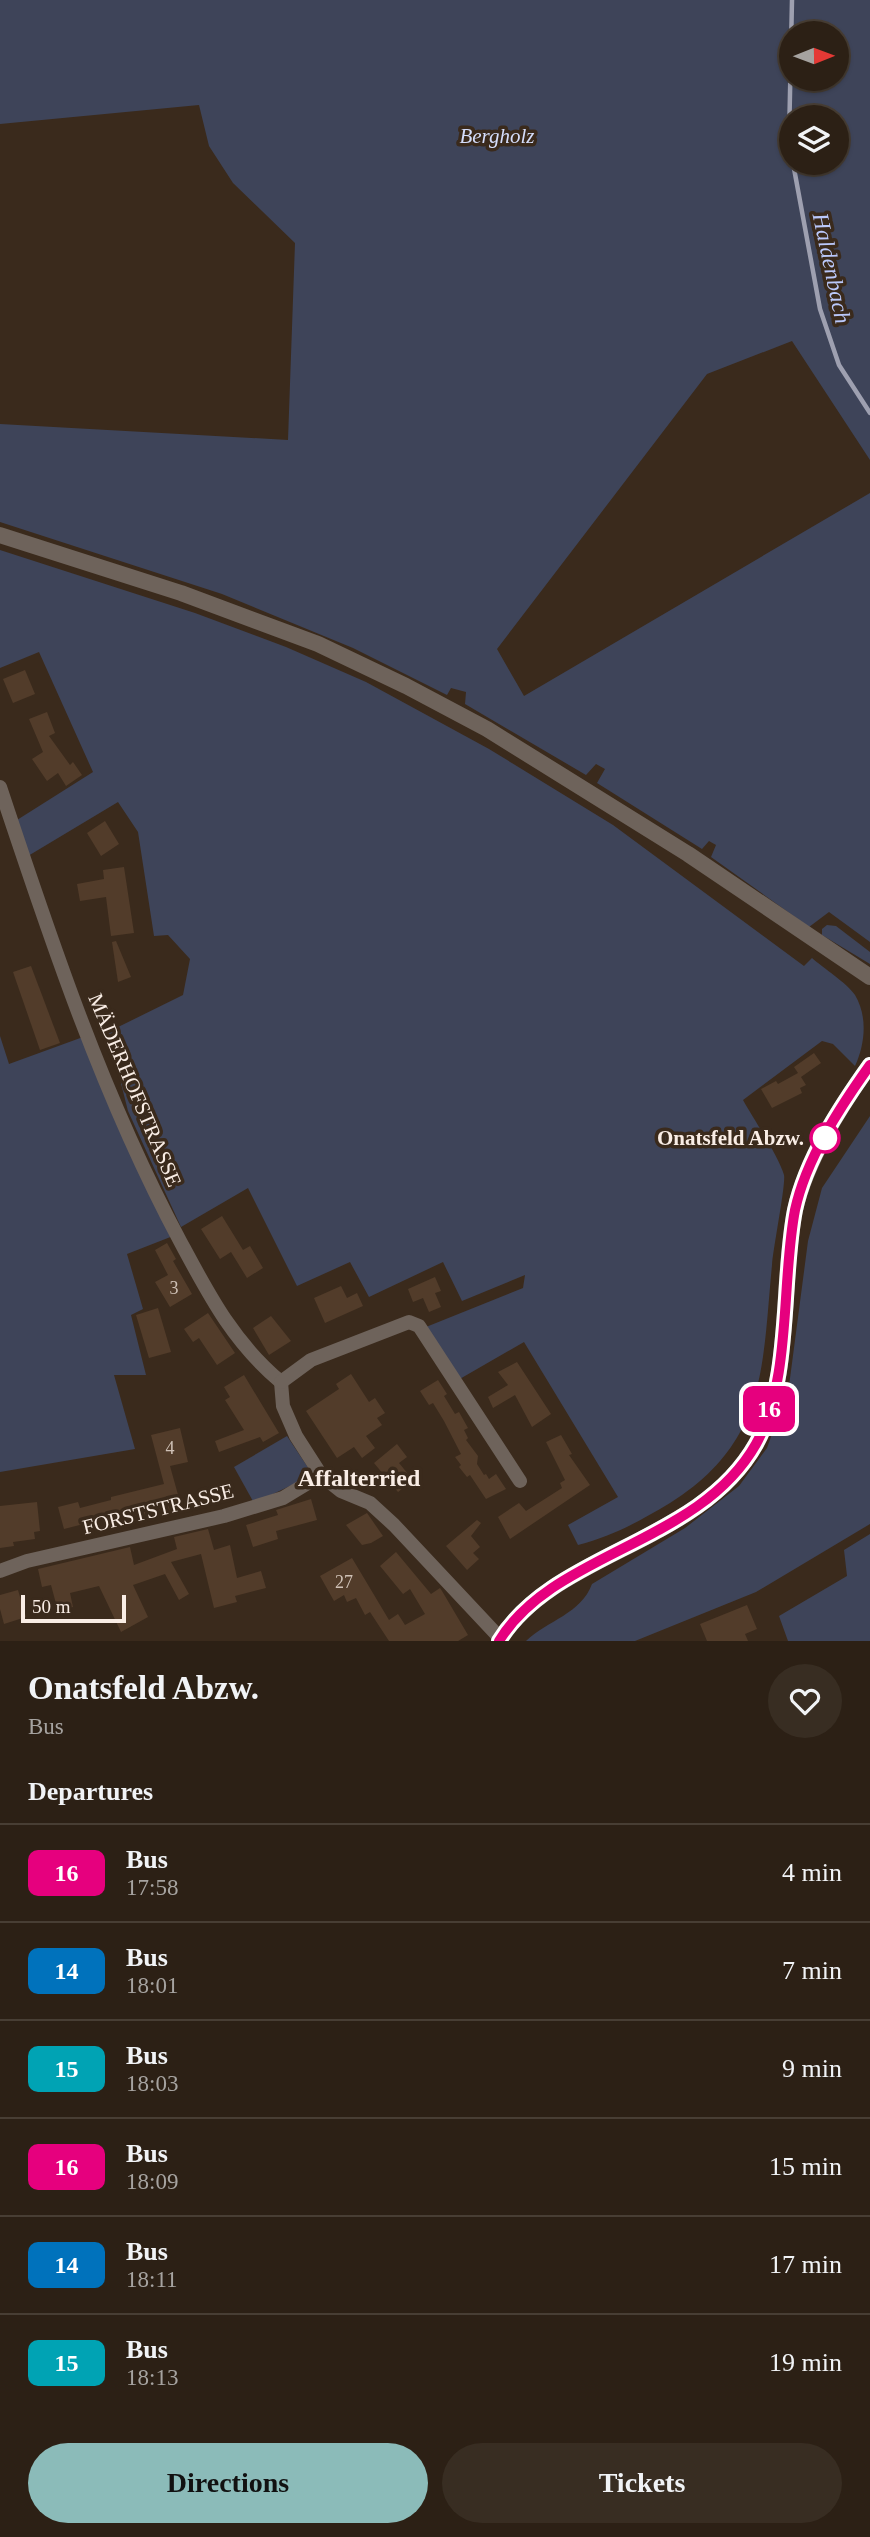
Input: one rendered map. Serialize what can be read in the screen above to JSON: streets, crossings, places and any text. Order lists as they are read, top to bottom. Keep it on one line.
{"streets":{"street":["MÄDERHOFSTRASSE","FORSTSTRASSE"]},"districts":["Affalterried"],"water":["Haldenbach"],"parks":["Bergholz"],"places":["Onatsfeld Abzw."],"lines":["bus line 16"],"house_numbers":["3","4","27"],"scale_bar":"50 m","north":"right","page":{"on_map":"16","scale":"50 m","heading":[["Onatsfeld Abzw.","Bus"],"Departures"],"list":[{"mark":"16","name":"Bus","note":"17:58","value":"4 min"},{"mark":"14","name":"Bus","note":"18:01","value":"7 min"},{"mark":"15","name":"Bus","note":"18:03","value":"9 min"},{"mark":"16","name":"Bus","note":"18:09","value":"15 min"},{"mark":"14","name":"Bus","note":"18:11","value":"17 min"},{"mark":"15","name":"Bus","note":"18:13","value":"19 min"}],"buttons":["Directions","Tickets"]}}
